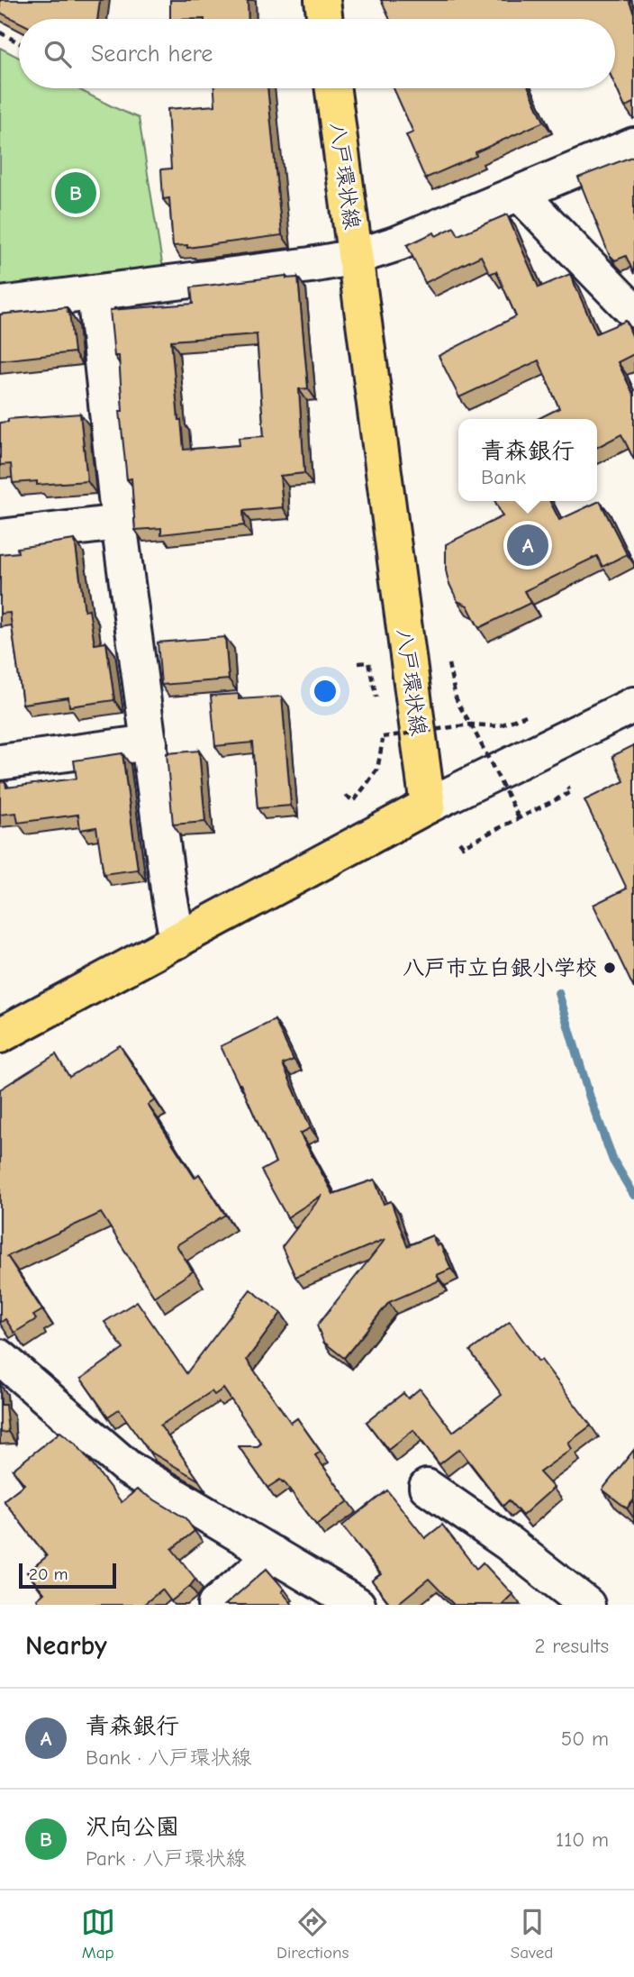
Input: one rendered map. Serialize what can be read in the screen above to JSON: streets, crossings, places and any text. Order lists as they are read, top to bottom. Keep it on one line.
{"streets":{"main road":["八戸環状線"]},"places":["八戸市立白銀小学校"],"scale_bar":"20 m","page":{"search":"Search here","pins":["B","A"],"popup":["青森銀行","Bank"],"scale":"20 m","heading":["Nearby","2 results"],"list":[{"mark":"A","name":"青森銀行","note":"Bank · 八戸環状線","value":"50 m"},{"mark":"B","name":"沢向公園","note":"Park · 八戸環状線","value":"110 m"}],"nav":["Map","Directions","Saved"]}}
